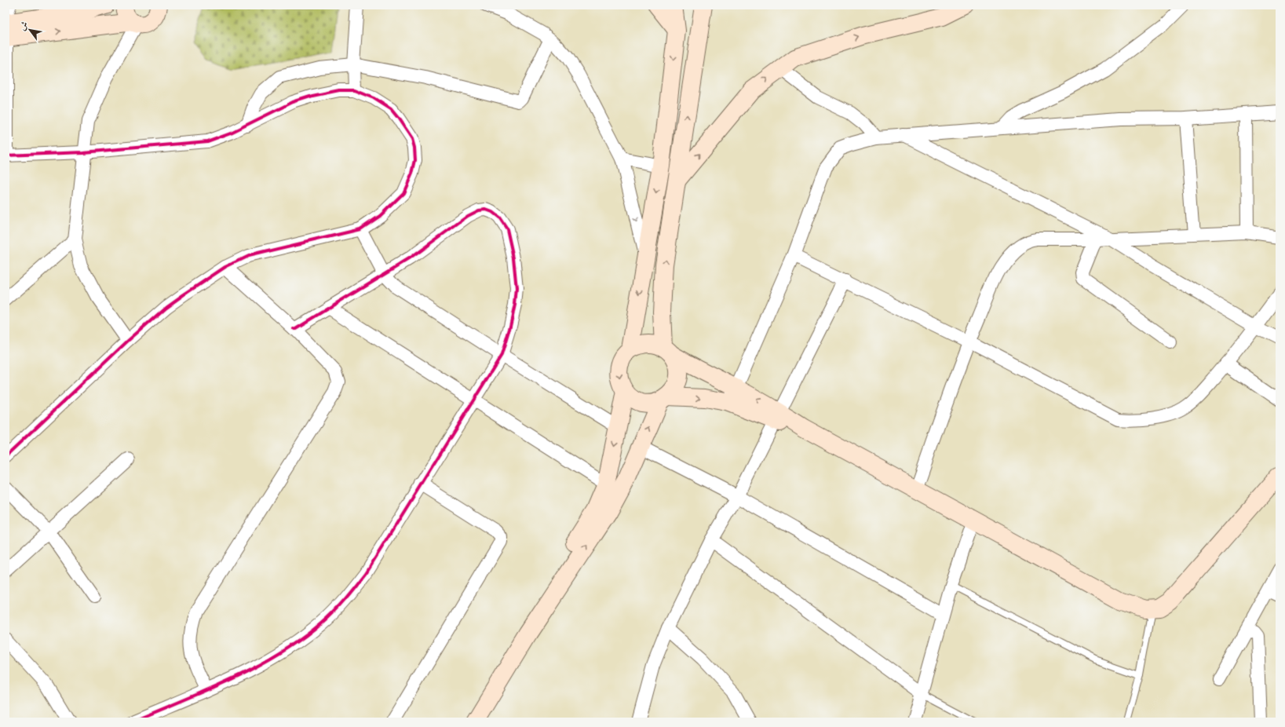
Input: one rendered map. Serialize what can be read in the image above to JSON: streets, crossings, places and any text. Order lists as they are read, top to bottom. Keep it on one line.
{"north":"top left"}
